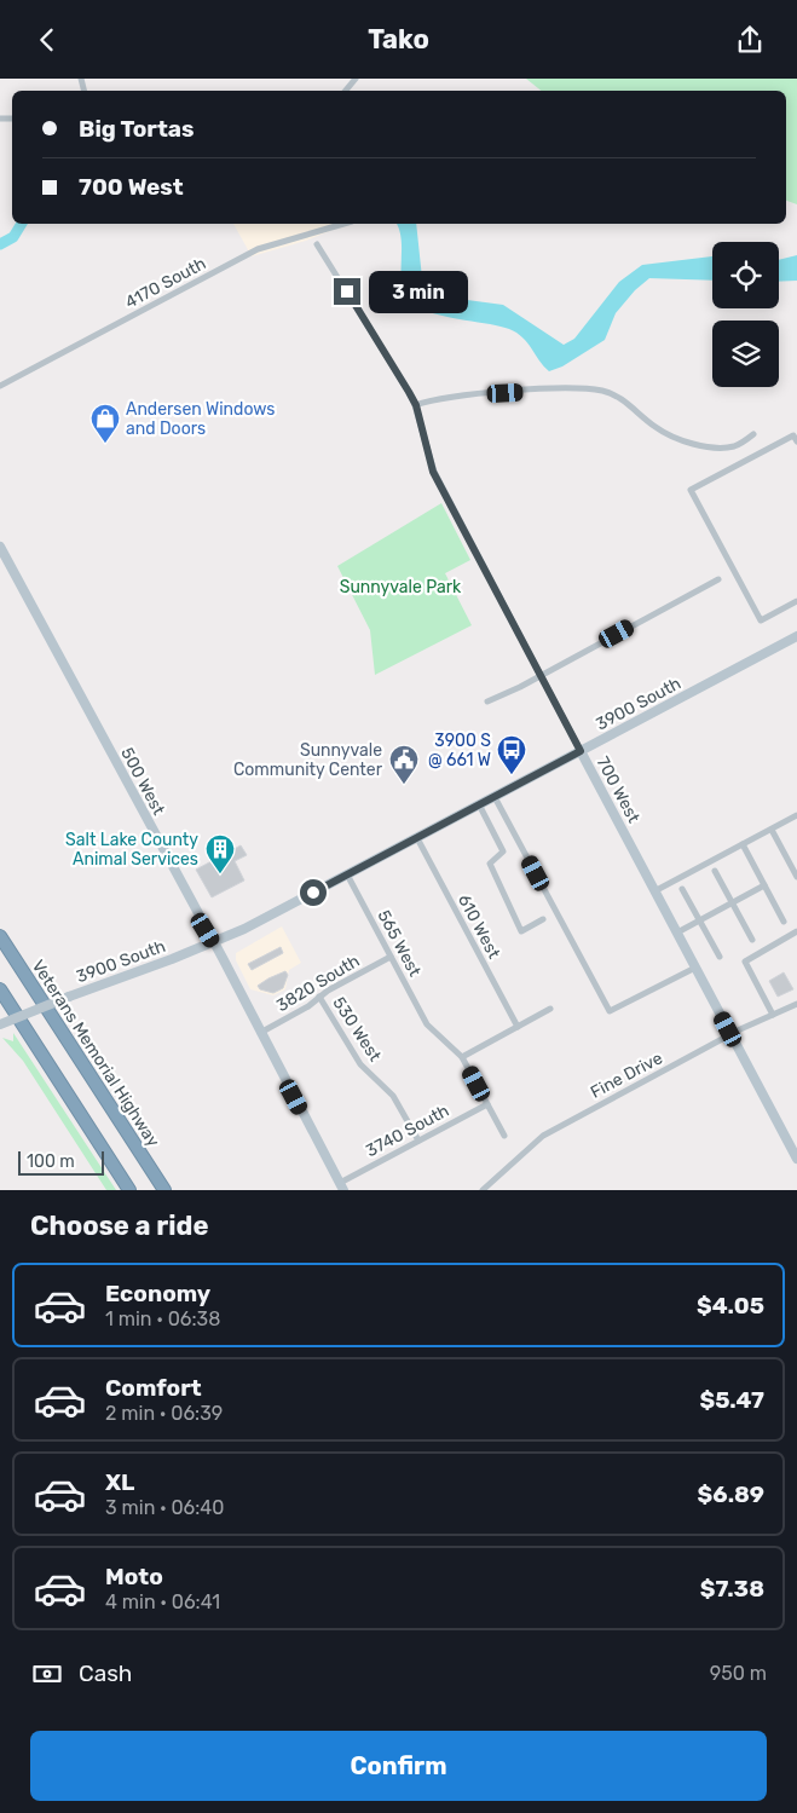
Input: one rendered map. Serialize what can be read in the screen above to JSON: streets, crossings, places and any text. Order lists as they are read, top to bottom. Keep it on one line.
{"streets":{"highway":["Veterans Memorial Highway"],"main road":["3900 South","500 West","700 West"],"street":["4170 South","610 West","565 West","3820 South","530 West","Fine Drive","3740 South"]},"crossings":[["3900 South","500 West"],["3900 South","700 West"],["3900 South","610 West"],["3900 South","565 West"],["500 West","3820 South"],["500 West","3740 South"],["700 West","Fine Drive"],["565 West","3820 South"],["3820 South","530 West"],["530 West","3740 South"]],"parks":["Sunnyvale Park"],"places":{"shop":["Andersen Windows and Doors"],"bus stop":["3900 S @ 661 W"],"public building":["Sunnyvale Community Center"],"building":["Salt Lake County Animal Services"]},"scale_bar":"100 m","page":{"header":"Tako","banner":["Big Tortas","700 West"],"bubble":"3 min","scale":"100 m","heading":"Choose a ride","list":[{"name":"Economy","note":"1 min · 06:38","value":"$4.05"},{"name":"Comfort","note":"2 min · 06:39","value":"$5.47"},{"name":"XL","note":"3 min · 06:40","value":"$6.89"},{"name":"Moto","note":"4 min · 06:41","value":"$7.38"}],"pay":["Cash","950 m"],"buttons":"Confirm"}}
